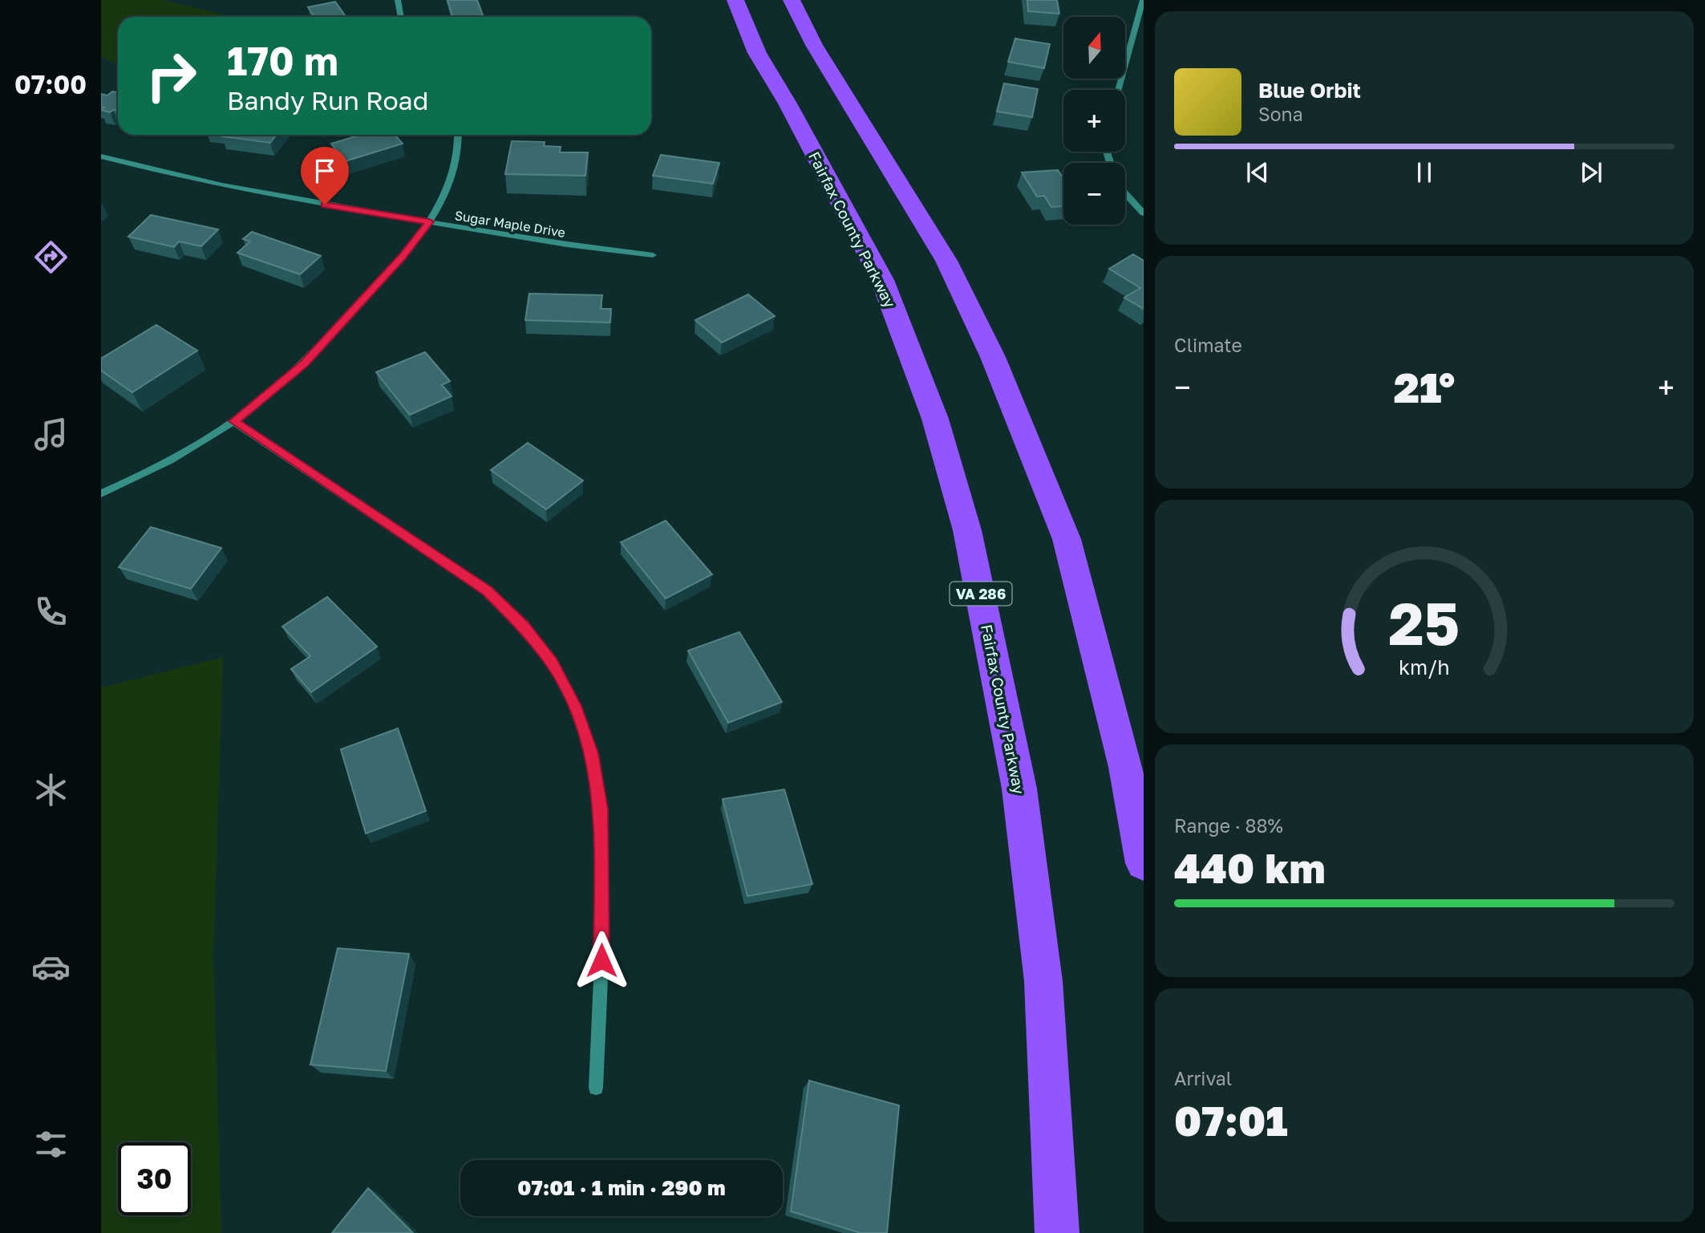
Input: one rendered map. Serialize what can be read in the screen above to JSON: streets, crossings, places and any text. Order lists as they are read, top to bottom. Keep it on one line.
{"streets":{"highway":["Fairfax County Parkway","VA 286"],"street":["Sugar Maple Drive"]},"north":"top","page":{"tabs":"07:00","map_buttons":["+","−"],"turn":["170 m","Bandy Run Road"],"song":["Blue Orbit","Sona"],"tile":["Climate",["Range · 88%","440 km"],["Arrival","07:01"]],"heat":["−","21°","+"],"limit":"30","trip":"07:01 · 1 min · 290 m","gauge":["25","km/h"]}}
